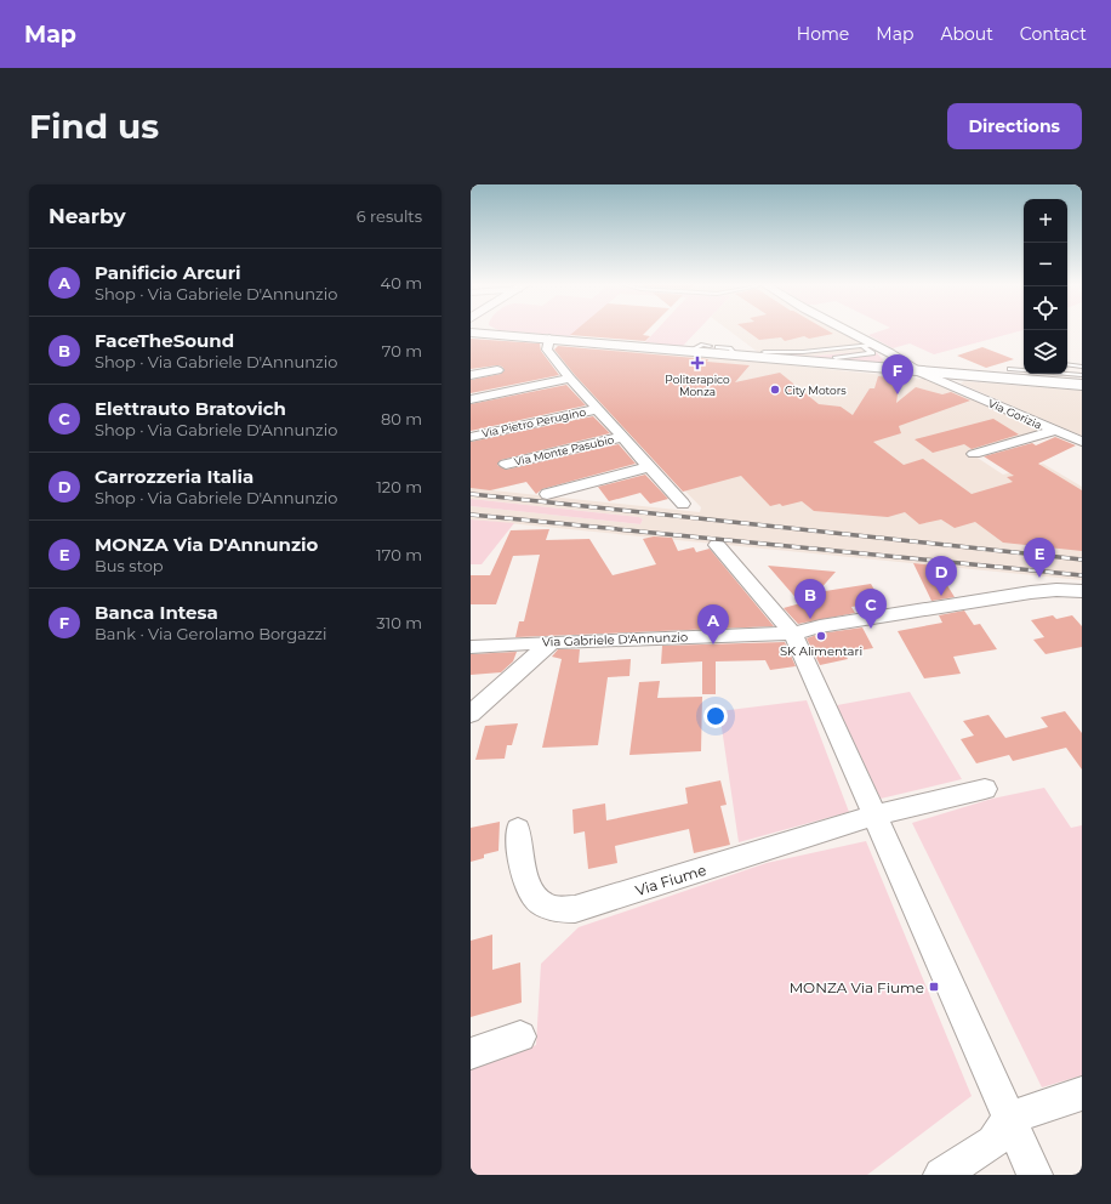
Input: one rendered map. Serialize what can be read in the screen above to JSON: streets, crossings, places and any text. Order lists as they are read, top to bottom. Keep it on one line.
{"streets":{"street":["Via Gorizia","Via Pietro Perugino","Via Monte Pasubio","Via Gabriele D'Annunzio","Via Fiume"]},"crossings":[["Via Pietro Perugino","Via Monte Pasubio"]],"places":{"health":["Politerapico Monza"],"other":["City Motors","SK Alimentari"],"transit":["MONZA Via Fiume"]},"page":{"header":"Map","nav":["Home","Map","About","Contact"],"buttons":"Directions","title":"Find us","heading":["Nearby","6 results"],"map_buttons":["+","−"],"list":[{"mark":"A","name":"Panificio Arcuri","note":"Shop · Via Gabriele D'Annunzio","value":"40 m"},{"mark":"B","name":"FaceTheSound","note":"Shop · Via Gabriele D'Annunzio","value":"70 m"},{"mark":"C","name":"Elettrauto Bratovich","note":"Shop · Via Gabriele D'Annunzio","value":"80 m"},{"mark":"D","name":"Carrozzeria Italia","note":"Shop · Via Gabriele D'Annunzio","value":"120 m"},{"mark":"E","name":"MONZA Via D'Annunzio","note":"Bus stop","value":"170 m"},{"mark":"F","name":"Banca Intesa","note":"Bank · Via Gerolamo Borgazzi","value":"310 m"}],"pins":["F","E","D","B","C","A"]}}
